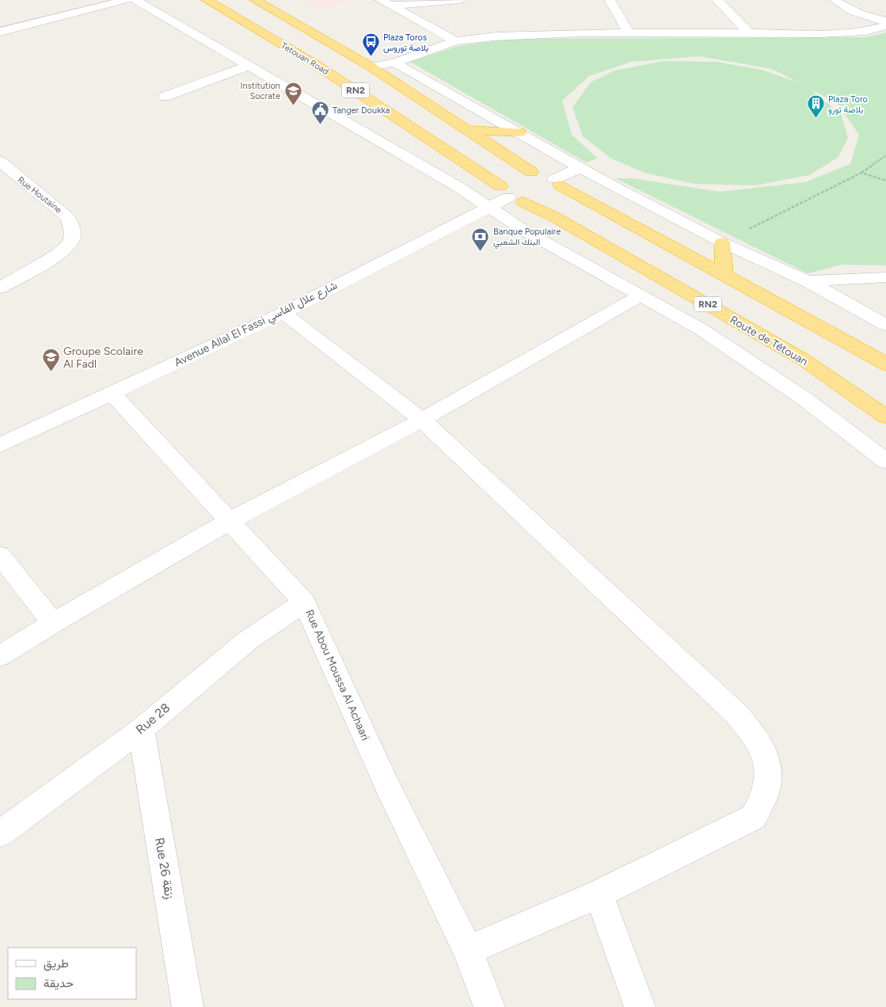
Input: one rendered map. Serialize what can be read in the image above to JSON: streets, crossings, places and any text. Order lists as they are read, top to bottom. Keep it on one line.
{"streets":{"highway":["Tetouan Road","RN2","Route de Tétouan"],"street":["Rue Houtaine","Avenue Allal El Fassi شارع علال الفاسي","Rue Abou Moussa Al Achaari","Rue 28","Rue 26 زنقة"]},"crossings":[["Tetouan Road","RN2"],["Tetouan Road","Avenue Allal El Fassi شارع علال الفاسي"],["Tetouan Road","Route de Tétouan"],["RN2","Avenue Allal El Fassi شارع علال الفاسي"],["RN2","Route de Tétouan"],["Avenue Allal El Fassi شارع علال الفاسي","Route de Tétouan"],["Avenue Allal El Fassi شارع علال الفاسي","Rue Abou Moussa Al Achaari"],["Rue Abou Moussa Al Achaari","Rue 28"],["Rue 28","Rue 26 زنقة"]],"places":{"bus stop":["Plaza Toros بلاصة توروس"],"school or university":["Institution Socrate","Groupe Scolaire Al Fadl"],"building":["Plaza Toro بلاصة تورو"],"public building":["Tanger Doukka"],"bank":["Banque Populaire البنك الشعبي"]},"legend":["طريق","حديقة"]}
